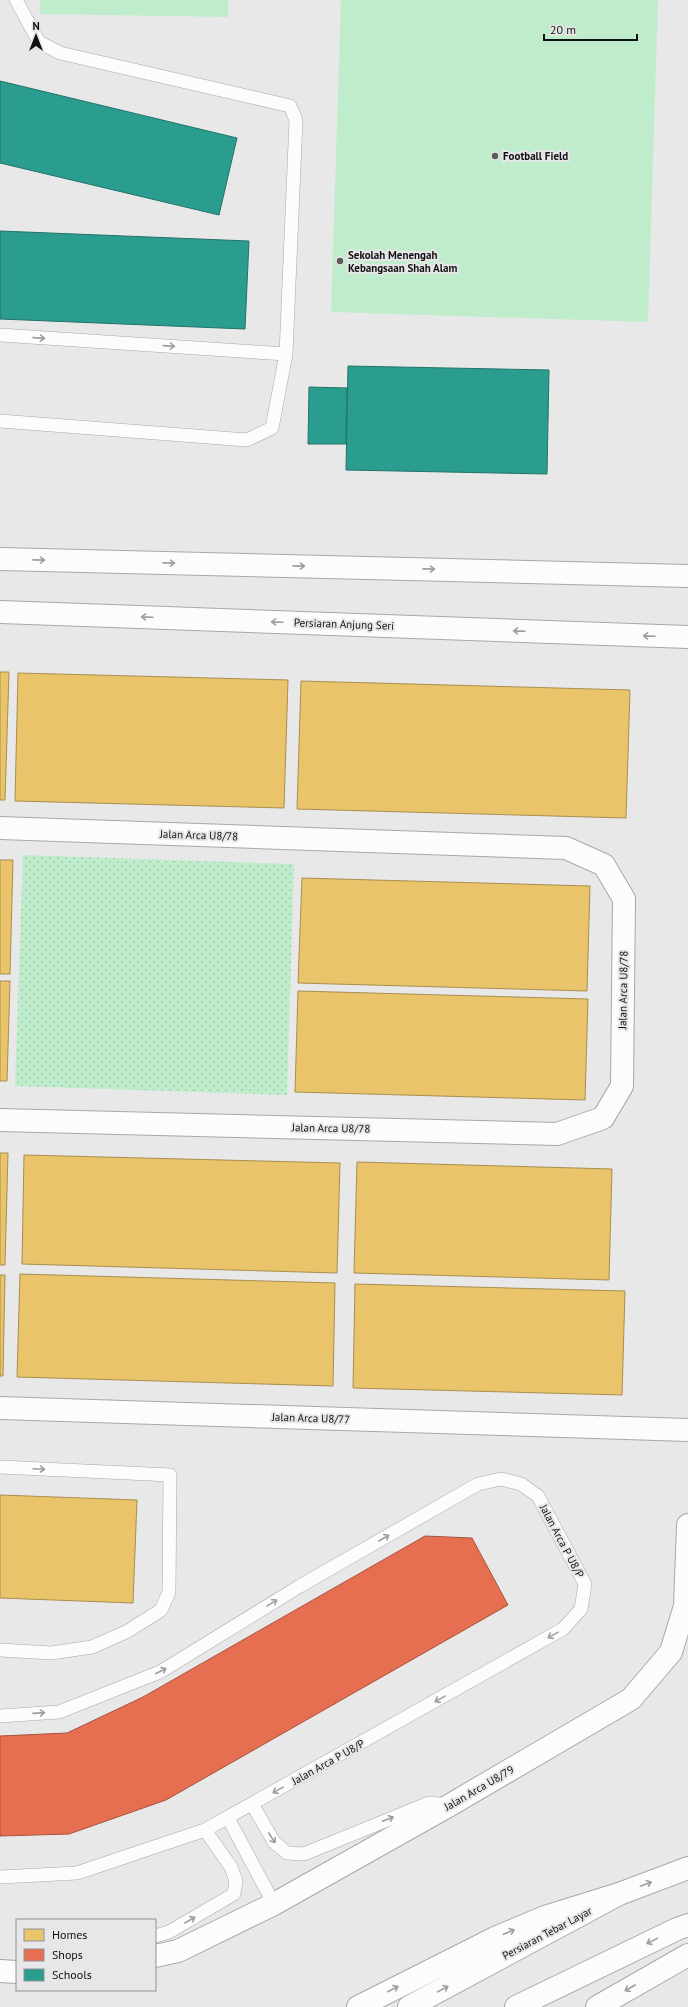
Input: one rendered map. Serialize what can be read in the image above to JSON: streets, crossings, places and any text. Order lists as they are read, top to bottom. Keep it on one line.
{"streets":{"main road":["Persiaran Anjung Seri","Jalan Arca U8/78","Jalan Arca U8/77","Jalan Arca U8/79","Persiaran Tebar Layar"],"lane":["Jalan Arca P U8/P"]},"places":["Football Field","Sekolah Menengah Kebangsaan Shah Alam"],"legend":["Homes","Shops","Schools"],"scale_bar":"20 m","north":"top"}
